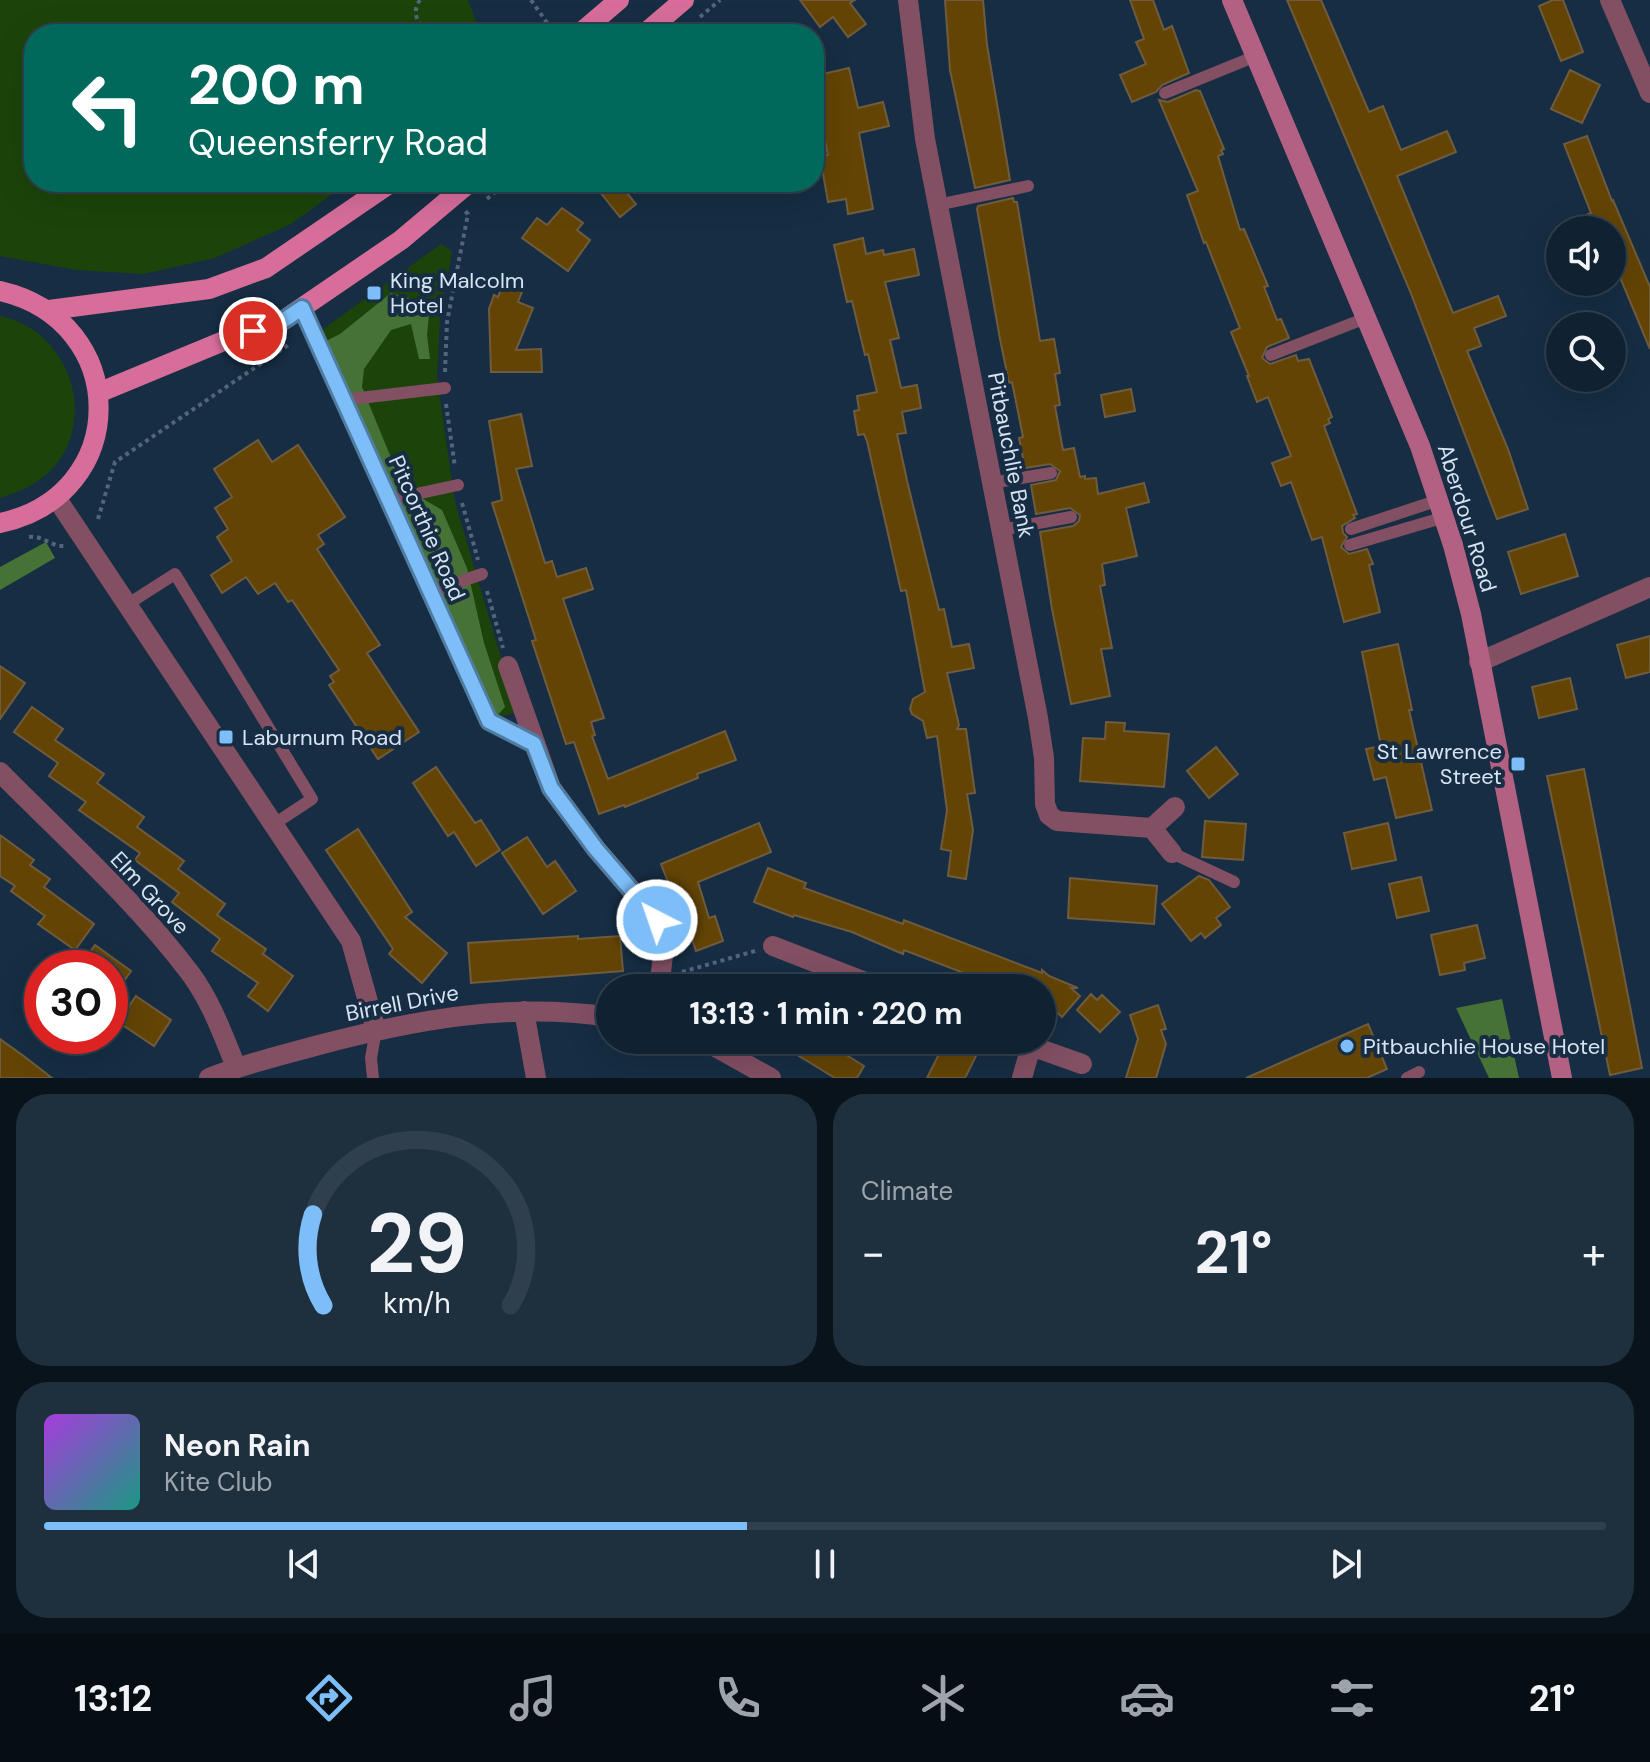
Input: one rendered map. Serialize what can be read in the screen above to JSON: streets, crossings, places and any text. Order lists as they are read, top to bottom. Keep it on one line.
{"streets":{"main road":["Aberdour Road"],"street":["Pitbauchlie Bank","Elm Grove","Birrell Drive"],"lane":["Pitcorthie Road"]},"crossings":[["Elm Grove","Birrell Drive"]],"places":{"transit":["King Malcolm Hotel","Laburnum Road","St Lawrence Street"],"other":["Pitbauchlie House Hotel"]},"page":{"turn":["200 m","Queensferry Road"],"limit":"30","trip":"13:13 · 1 min · 220 m","tile":"Climate","heat":["−","21°","+"],"song":["Neon Rain","Kite Club"],"tabs":["13:12","21°"],"gauge":["29","km/h"]}}
